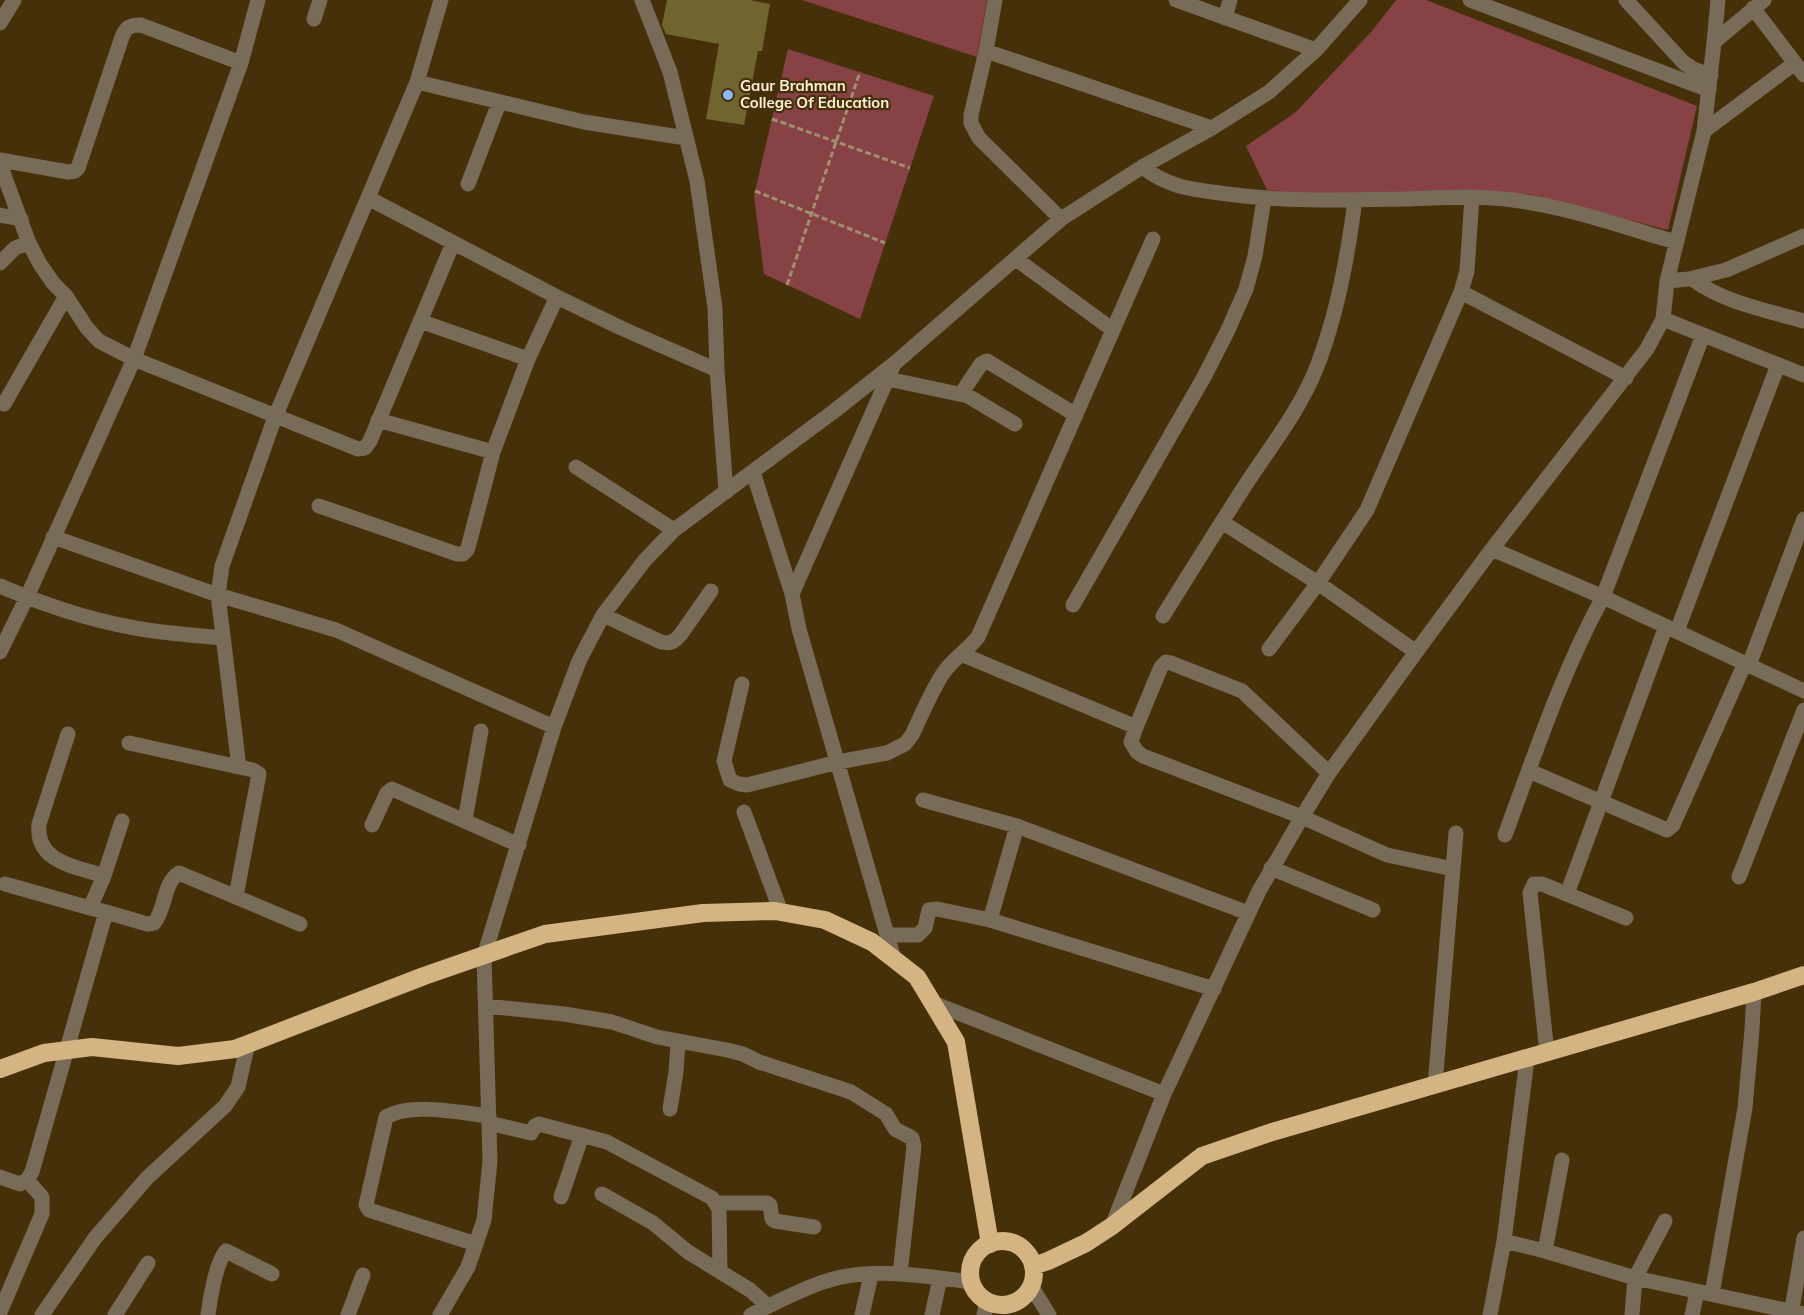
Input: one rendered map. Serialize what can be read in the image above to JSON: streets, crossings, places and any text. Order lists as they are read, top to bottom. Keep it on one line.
{"places":["Gaur Brahman College Of Education"]}
